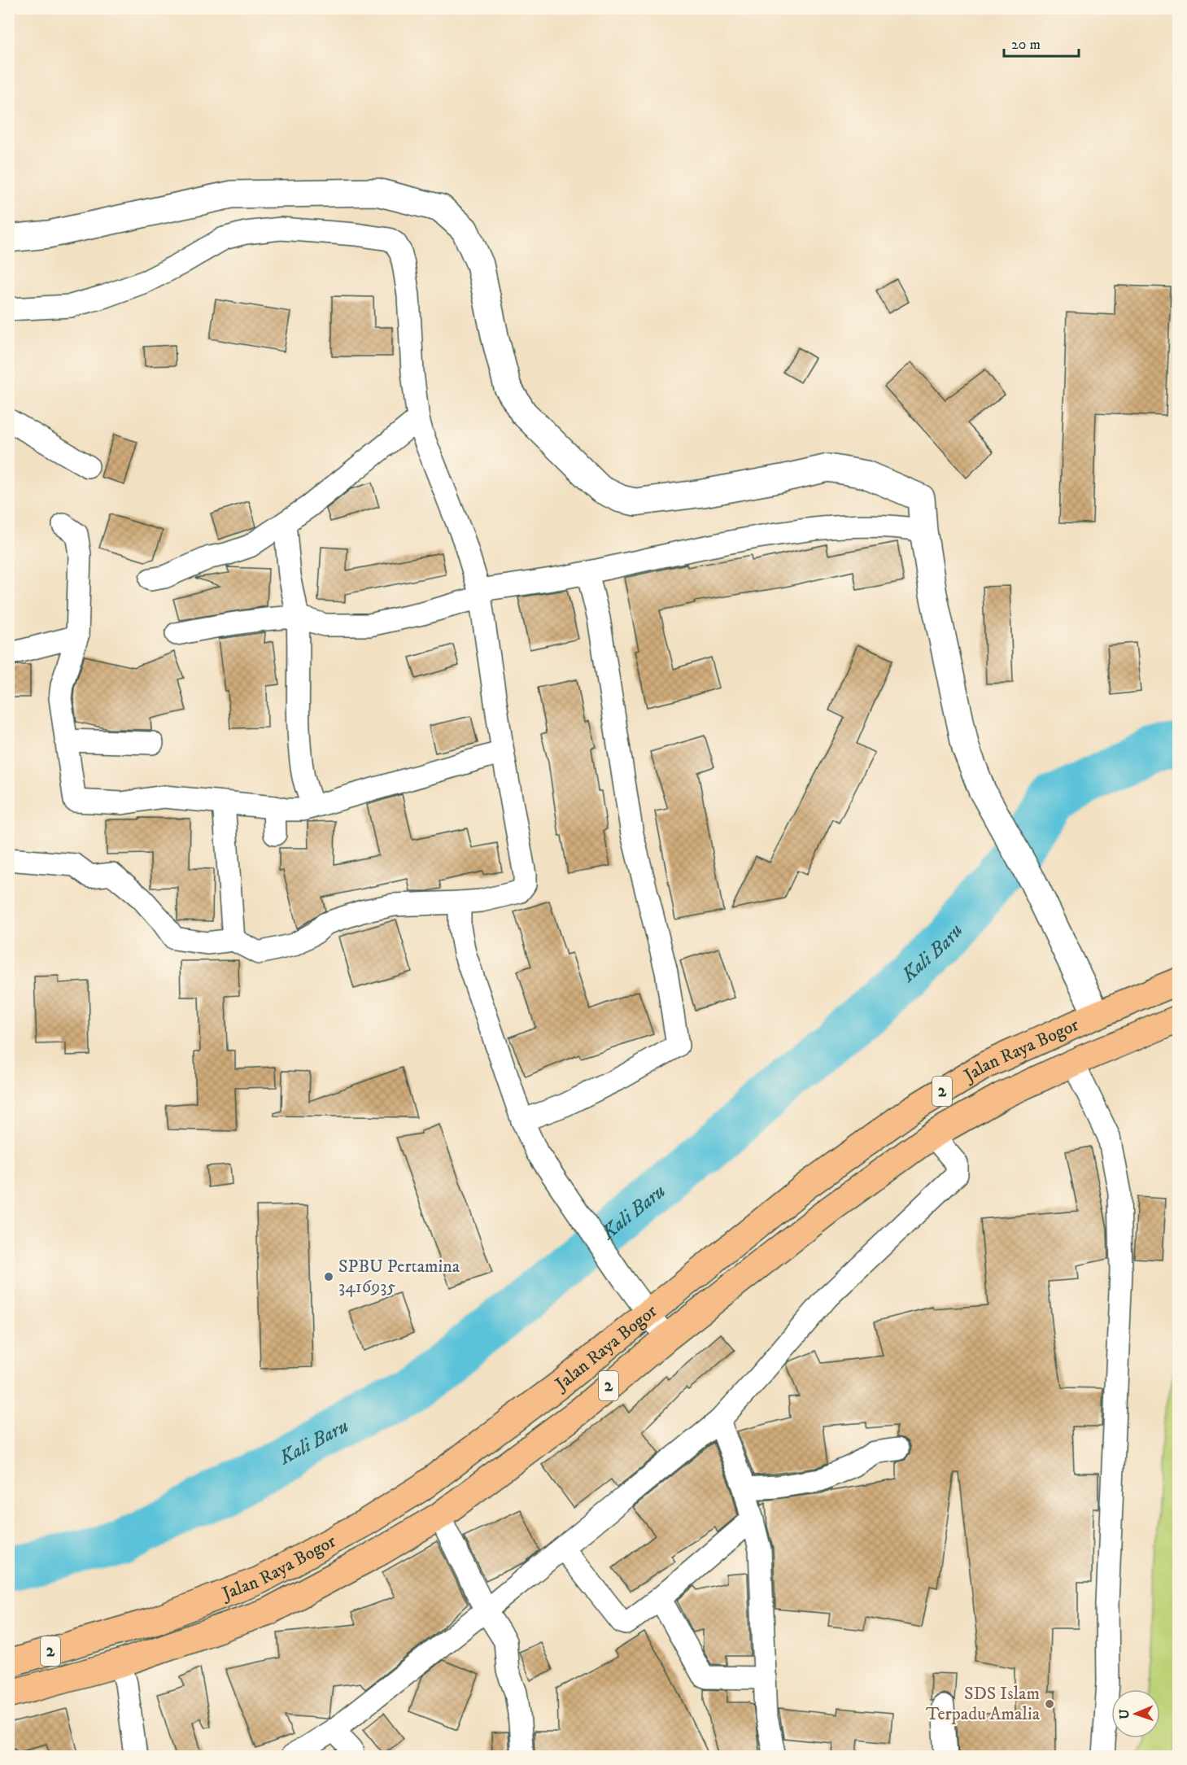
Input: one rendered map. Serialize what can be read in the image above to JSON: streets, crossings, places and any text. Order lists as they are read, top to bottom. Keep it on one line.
{"streets":{"highway":["Jalan Raya Bogor","2"]},"water":["Kali Baru"],"places":["SPBU Pertamina 3416935","SDS Islam Terpadu Amalia"],"scale_bar":"20 m","north":"left"}
